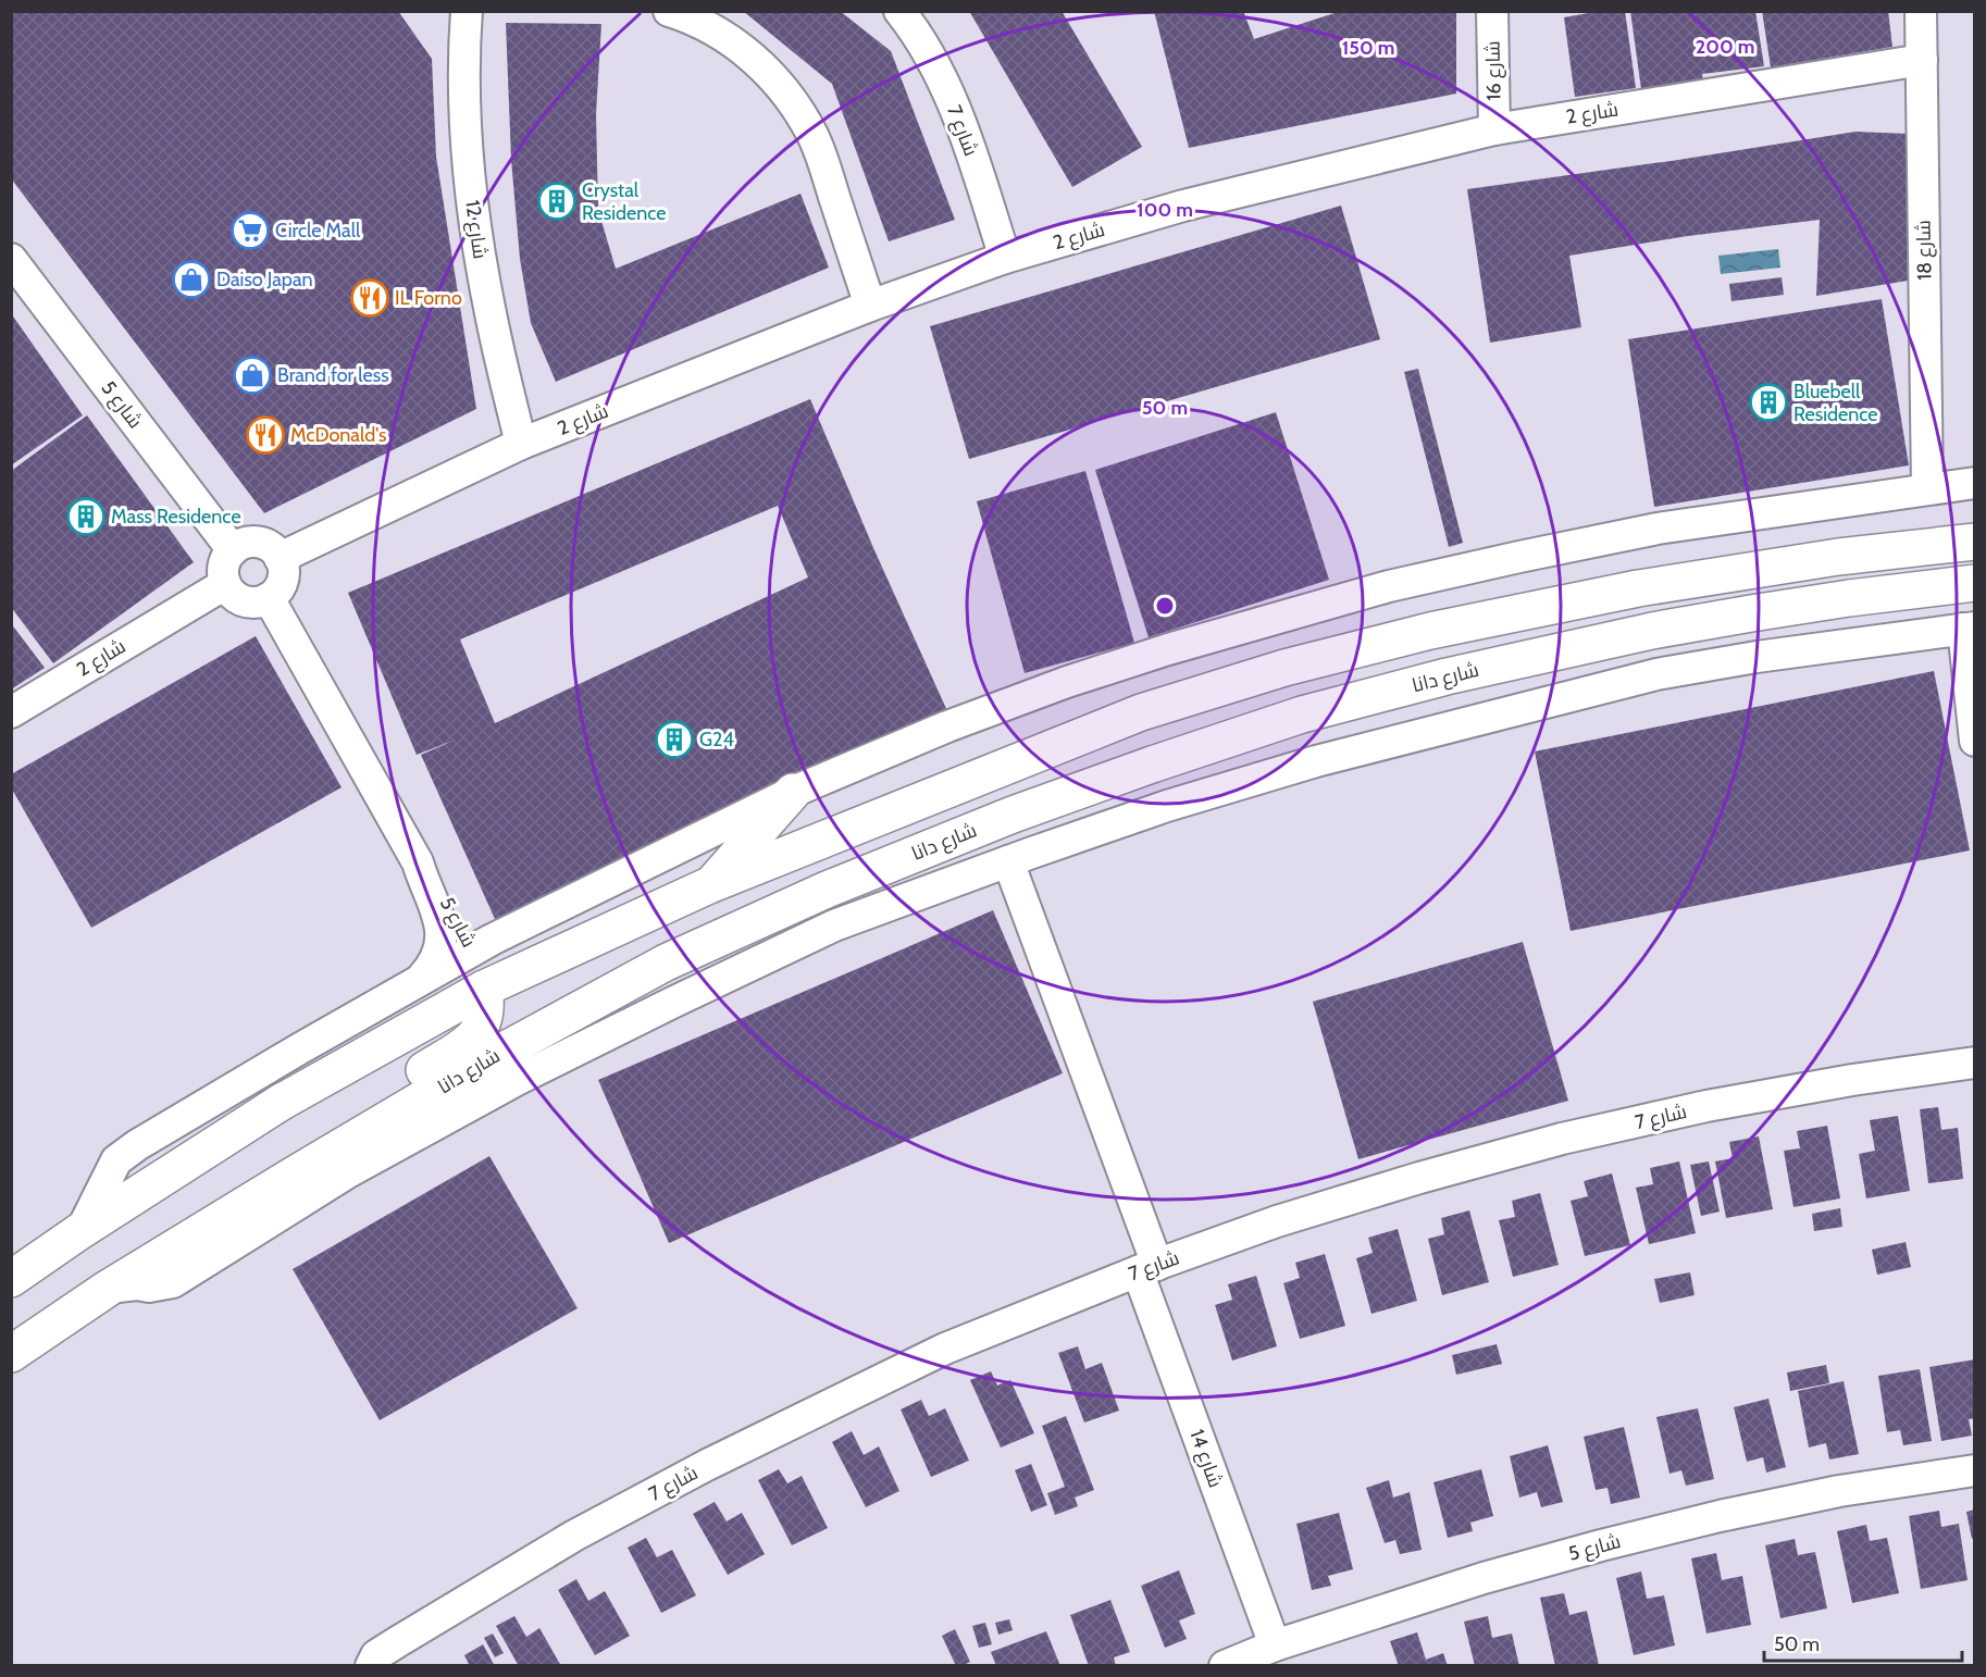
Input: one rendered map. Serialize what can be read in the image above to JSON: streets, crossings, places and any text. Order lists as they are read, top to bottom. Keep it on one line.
{"streets":{"street":["شارع 16","شارع 2","شارع 7","شارع 12","شارع 18","شارع 5","شارع دانا","شارع 14"]},"crossings":[["شارع 16","شارع 2"],["شارع 2","شارع 7"],["شارع 2","شارع 12"],["شارع 2","شارع 18"],["شارع 2","شارع 5"],["شارع 7","شارع 14"],["شارع 5","شارع 14"]],"places":{"building":["Crystal Residence","Bluebell Residence","Mass Residence","G24"],"supermarket":["Circle Mall"],"shop":["Daiso Japan","Brand for less"],"restaurant":["IL Forno","McDonald's"]},"scale_bar":"50 m","rings":["200 m","150 m","100 m","50 m"]}
